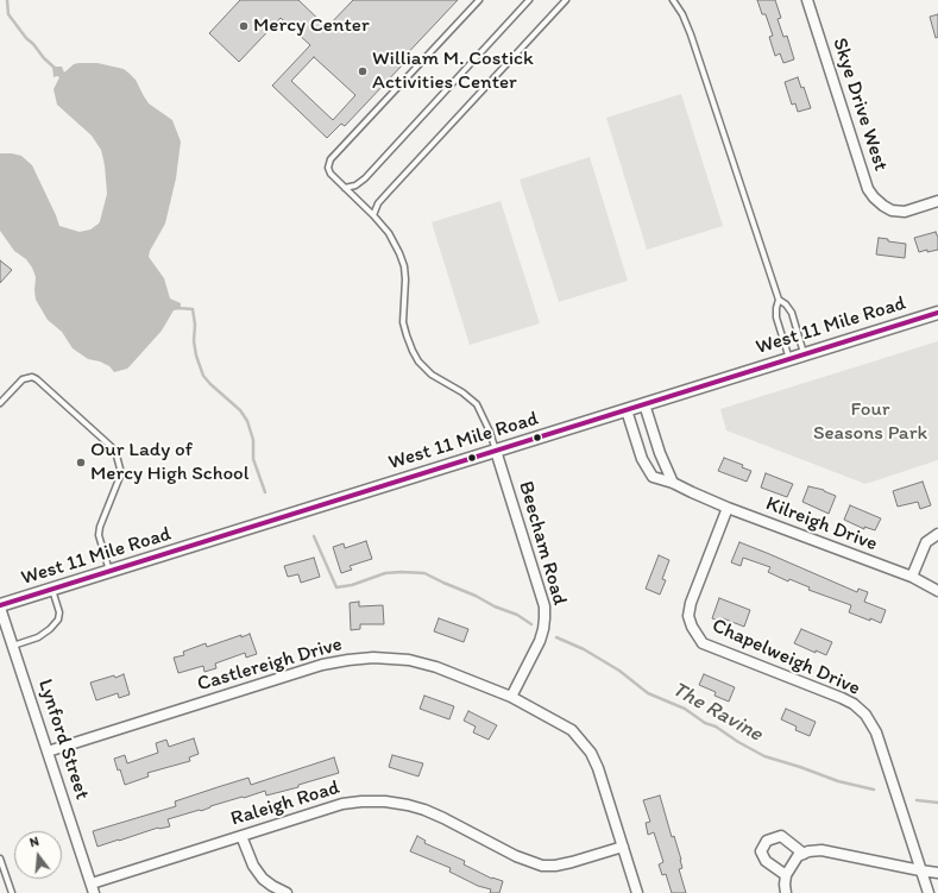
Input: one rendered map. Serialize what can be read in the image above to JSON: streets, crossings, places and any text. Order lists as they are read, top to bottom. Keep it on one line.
{"streets":{"street":["Skye Drive West","West 11 Mile Road","Kilreigh Drive","Beecham Road","Chapelweigh Drive","Castlereigh Drive","Lynford Street","Raleigh Road"]},"crossings":[["West 11 Mile Road","Kilreigh Drive"],["West 11 Mile Road","Beecham Road"],["West 11 Mile Road","Lynford Street"],["Kilreigh Drive","Chapelweigh Drive"],["Beecham Road","Castlereigh Drive"],["Castlereigh Drive","Lynford Street"],["Castlereigh Drive","Raleigh Road"],["Lynford Street","Raleigh Road"]],"water":["The Ravine"],"parks":["Four Seasons Park"],"places":["Mercy Center","William M. Costick Activities Center","Our Lady of Mercy High School"],"north":"top"}
